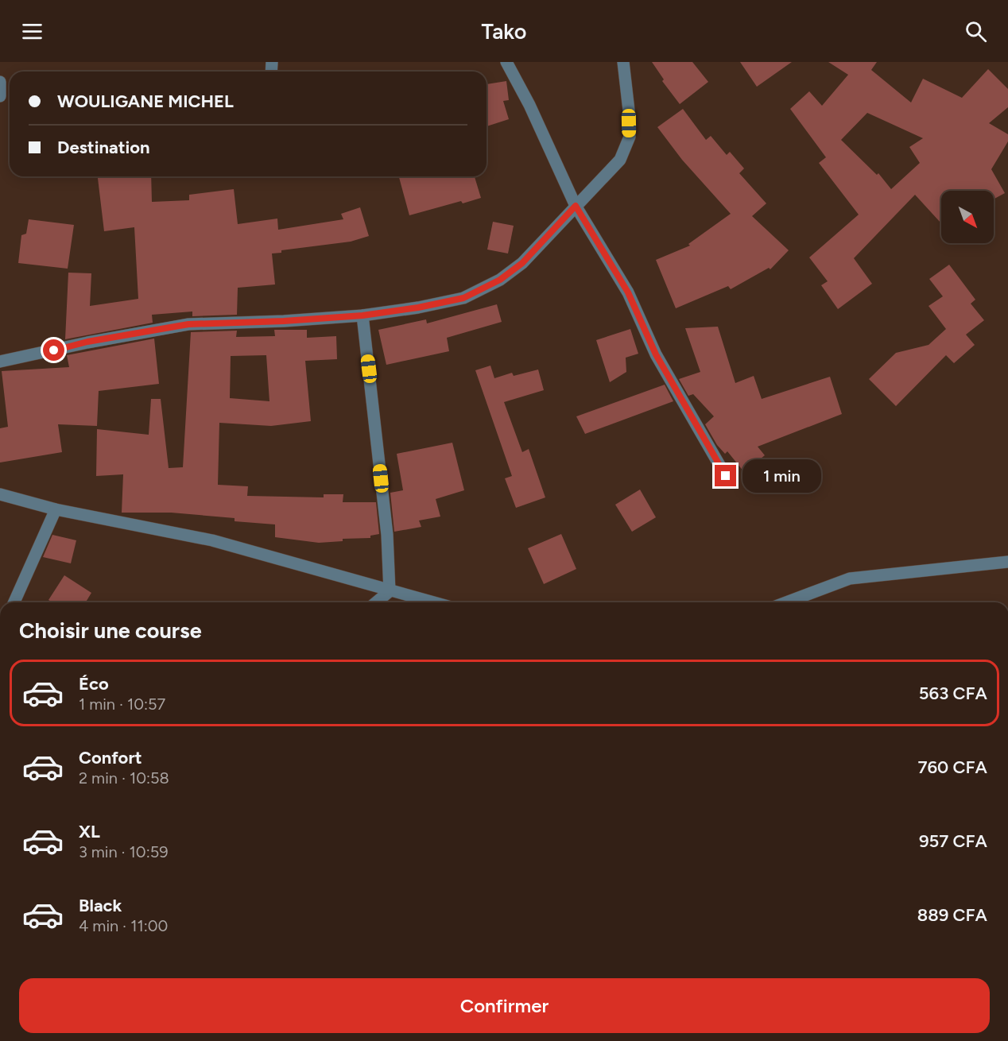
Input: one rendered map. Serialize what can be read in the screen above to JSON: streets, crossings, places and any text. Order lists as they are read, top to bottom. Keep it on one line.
{"north":"bottom right","page":{"header":"Tako","banner":["WOULIGANE MICHEL","Destination"],"bubble":"1 min","heading":"Choisir une course","list":[{"name":"Éco","note":"1 min · 10:57","value":"563 CFA"},{"name":"Confort","note":"2 min · 10:58","value":"760 CFA"},{"name":"XL","note":"3 min · 10:59","value":"957 CFA"},{"name":"Black","note":"4 min · 11:00","value":"889 CFA"}],"buttons":"Confirmer"}}
